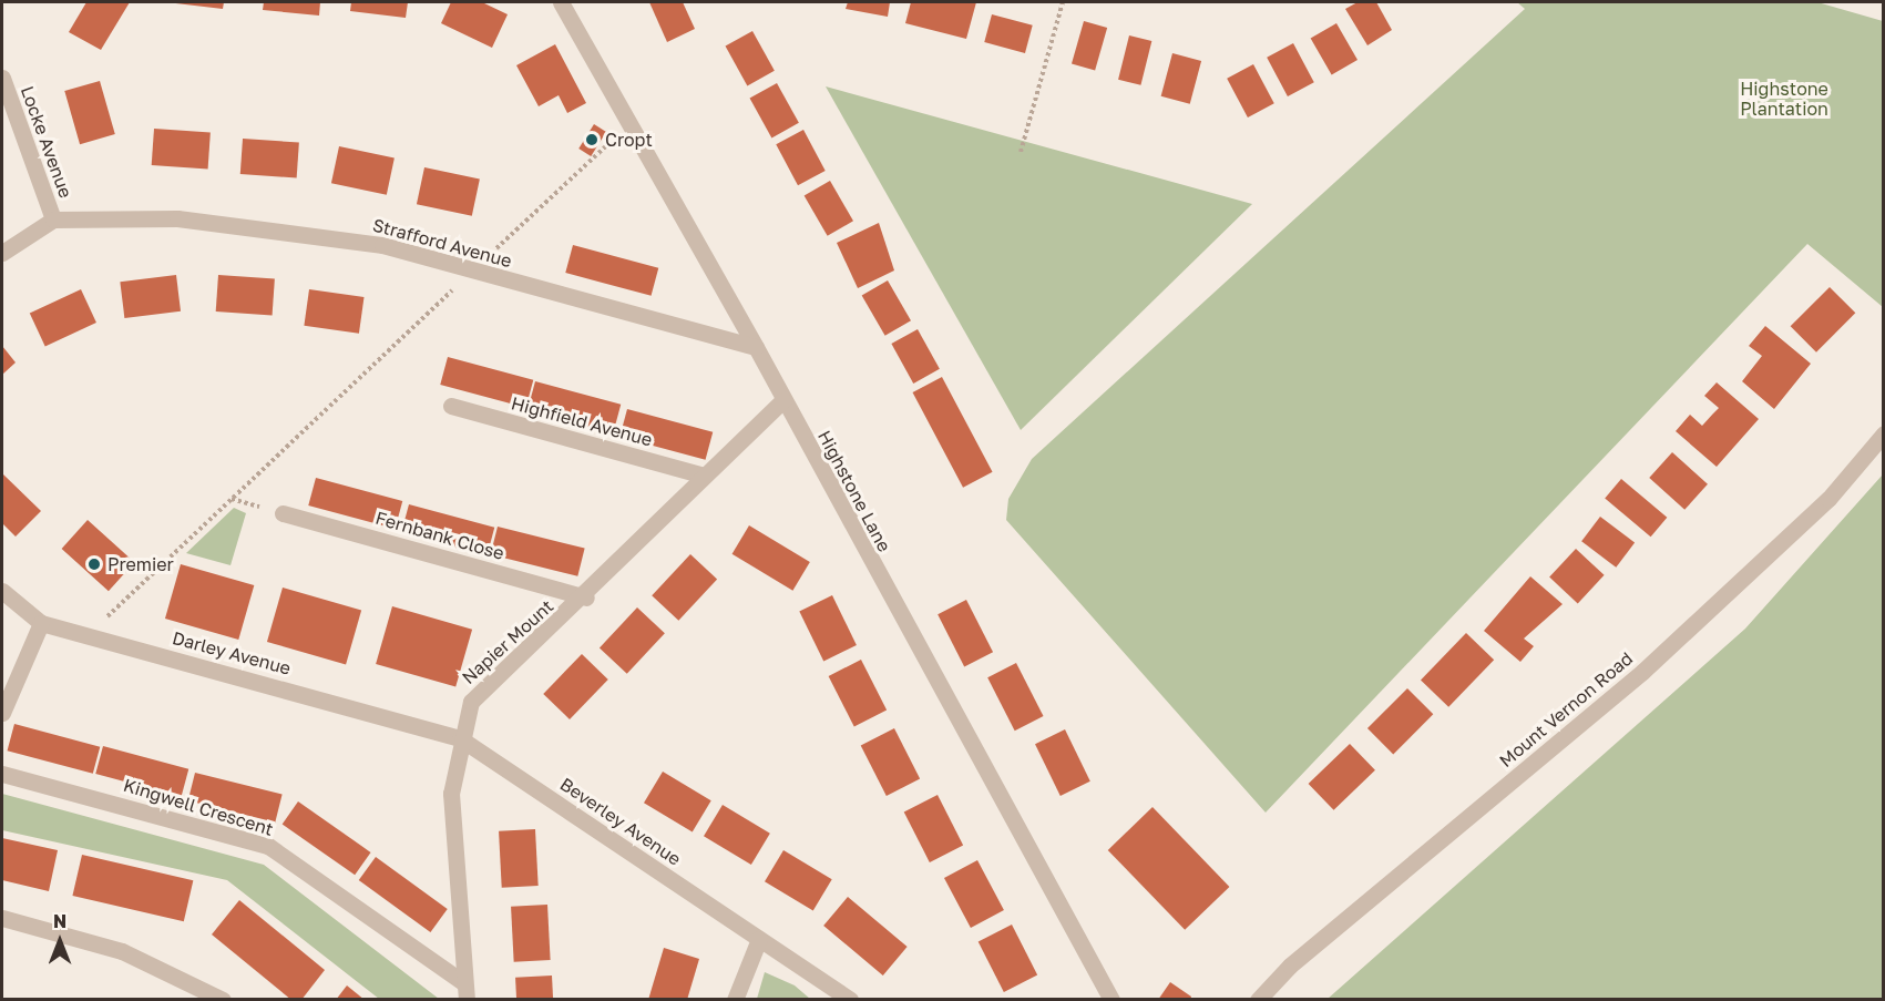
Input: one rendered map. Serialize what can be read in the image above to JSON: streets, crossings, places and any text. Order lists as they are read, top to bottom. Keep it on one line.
{"streets":{"street":["Locke Avenue","Strafford Avenue","Highfield Avenue","Highstone Lane","Fernbank Close","Napier Mount","Darley Avenue","Mount Vernon Road","Kingwell Crescent","Beverley Avenue"]},"crossings":[["Locke Avenue","Strafford Avenue"],["Strafford Avenue","Highstone Lane"],["Highfield Avenue","Napier Mount"],["Highstone Lane","Napier Mount"],["Fernbank Close","Napier Mount"],["Napier Mount","Darley Avenue"],["Napier Mount","Kingwell Crescent"],["Napier Mount","Beverley Avenue"],["Darley Avenue","Beverley Avenue"]],"parks":["Highstone Plantation"],"places":["Cropt","Premier"],"north":"top"}
